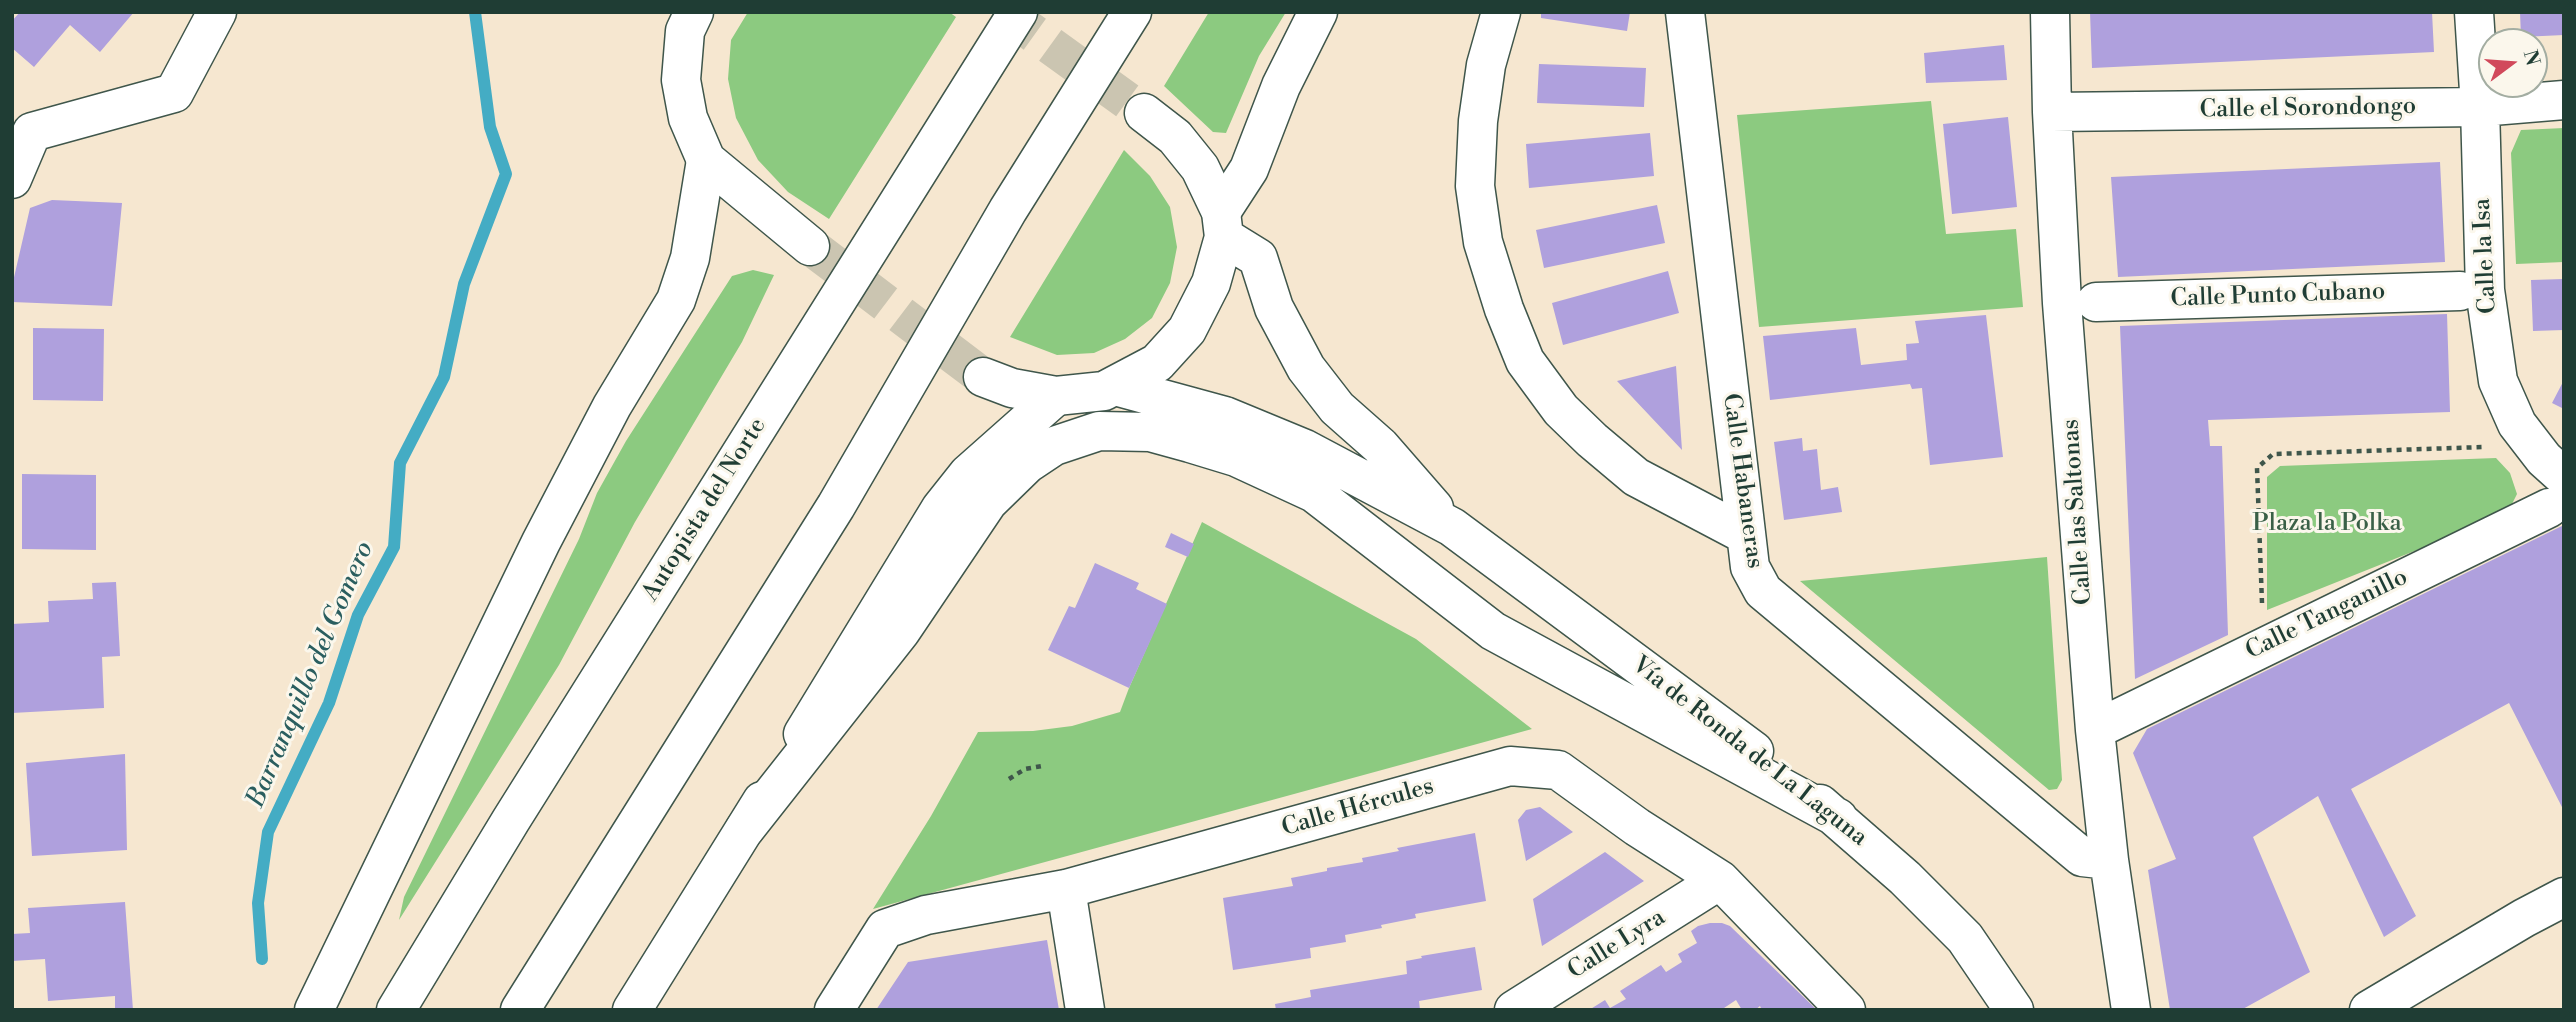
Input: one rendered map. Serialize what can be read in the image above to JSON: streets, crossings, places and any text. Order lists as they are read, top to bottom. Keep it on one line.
{"streets":{"main road":["Calle el Sorondongo","Calle la Isa","Calle Punto Cubano","Calle Habaneras","Autopista del Norte","Calle las Saltonas","Calle Tanganillo","Vía de Ronda de La Laguna","Calle Hércules","Calle Lyra"]},"crossings":[["Calle el Sorondongo","Calle la Isa"],["Calle el Sorondongo","Calle las Saltonas"],["Calle la Isa","Calle Tanganillo"],["Calle Habaneras","Calle las Saltonas"],["Calle Hércules","Calle Lyra"]],"water":["Barranquillo del Gomero"],"parks":["Plaza la Polka"],"north":"right"}
